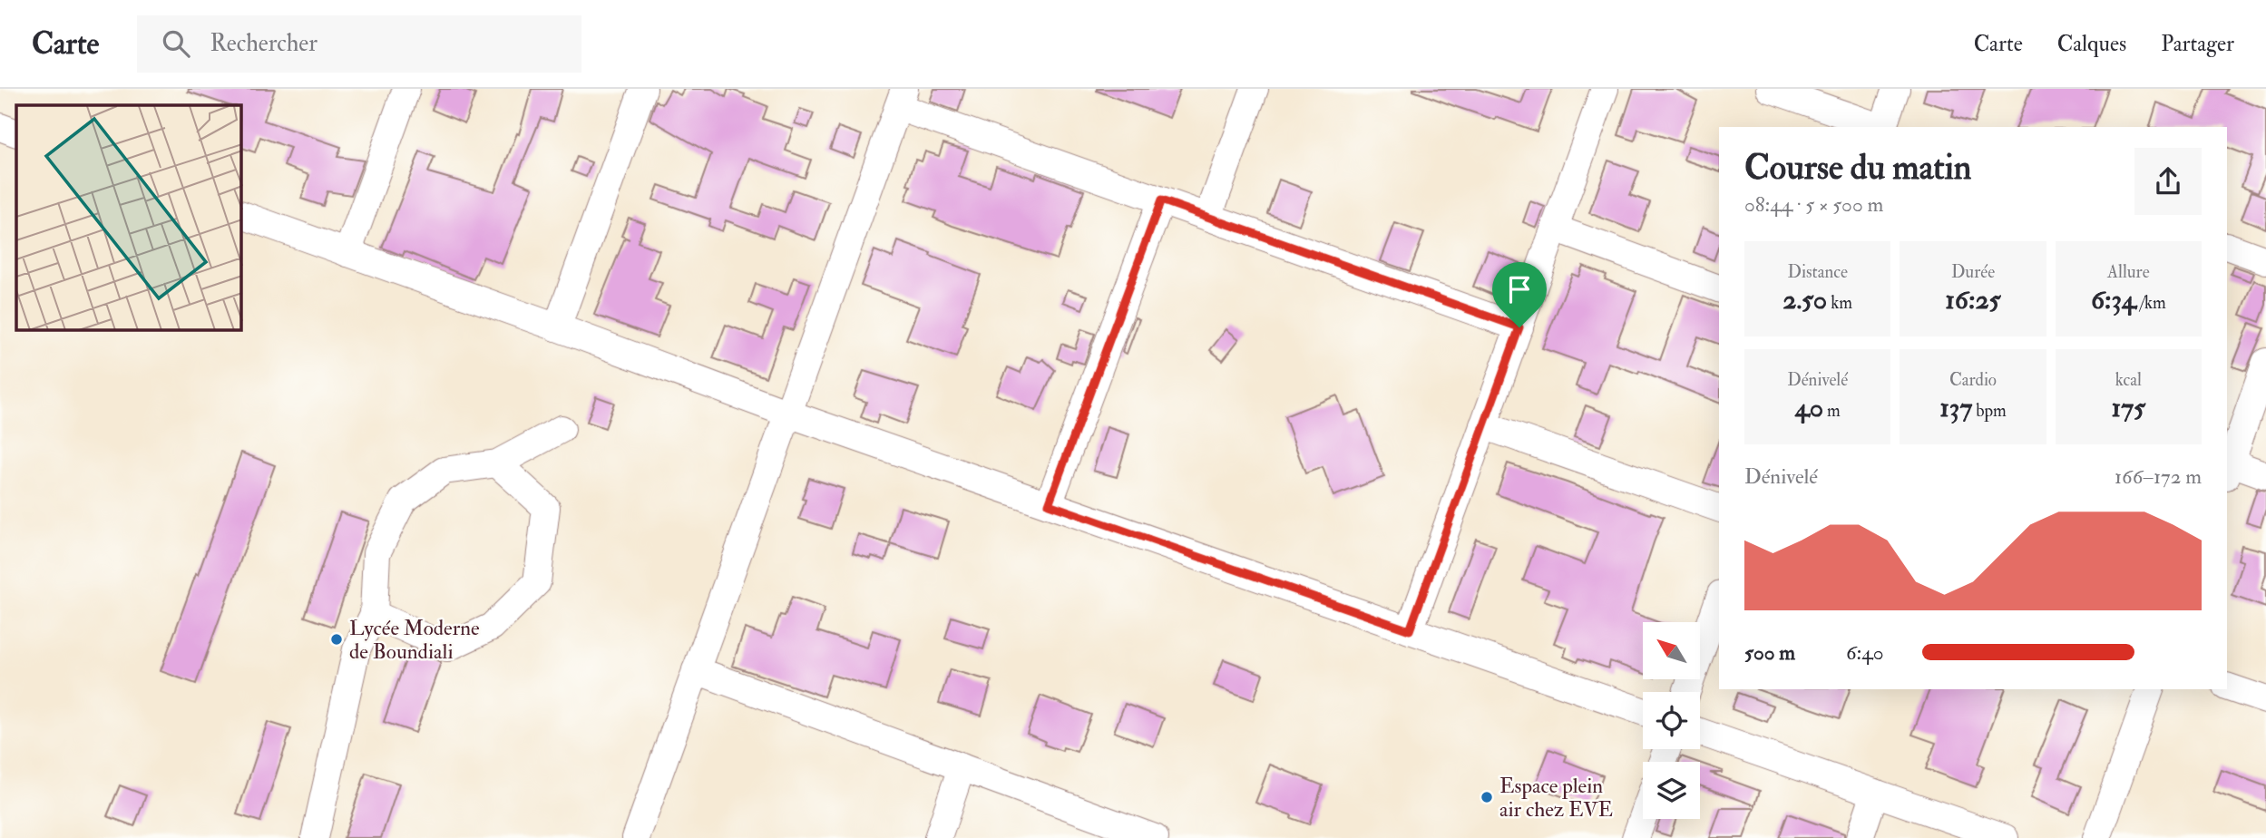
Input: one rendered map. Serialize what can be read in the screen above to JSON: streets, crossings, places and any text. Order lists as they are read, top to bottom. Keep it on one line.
{"places":["Lycée Moderne de Boundiali","Espace plein air chez EVE"],"north":"top left","page":{"header":"Carte","search":"Rechercher","nav":["Carte","Calques","Partager"],"heading":["Course du matin","08:44 · 5 × 500 m"],"stats":[["Distance","2.50 km"],["Durée","16:25"],["Allure","6:34 /km"],["Dénivelé","40 m"],["Cardio","137 bpm"],["kcal","175"]],"chart":["Dénivelé","166–172 m"],"list":[{"name":"500 m","note":"6:40"}]}}
